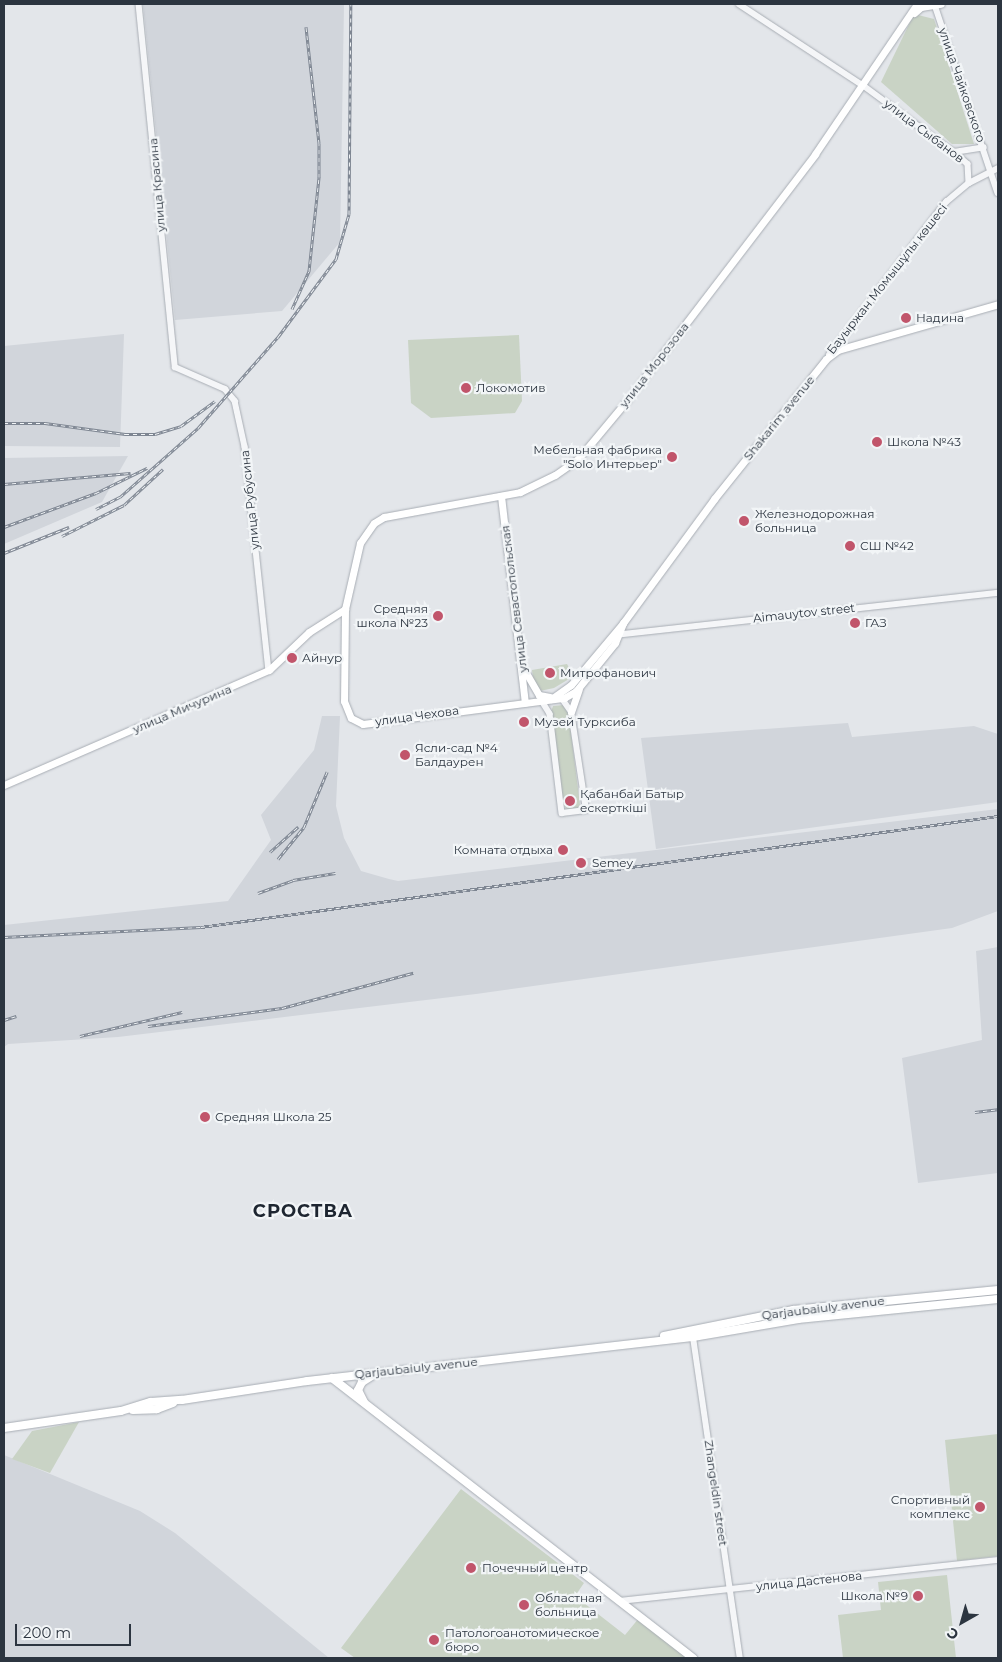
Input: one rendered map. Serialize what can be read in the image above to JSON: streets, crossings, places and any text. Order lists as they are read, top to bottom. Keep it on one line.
{"streets":{"highway":["Qarjaubaiuly avenue"],"main road":["улица Морозова","Shakarim avenue","улица Севастопольская","улица Мичурина","улица Чехова"],"street":["улица Чайковского","улица Сыбанов","улица Красина","Бауыржан Момышұлы көшесі","улица Рубусина","Aimauytov street","Zhangeldin street","улица Дастенова"]},"crossings":[["улица Чайковского","Бауыржан Момышұлы көшесі"],["улица Чайковского","улица Морозова"],["улица Сыбанов","Бауыржан Момышұлы көшесі"],["улица Сыбанов","улица Морозова"],["улица Красина","улица Рубусина"],["Бауыржан Момышұлы көшесі","Shakarim avenue"],["улица Морозова","улица Севастопольская"],["улица Морозова","улица Мичурина"],["улица Морозова","улица Чехова"],["Shakarim avenue","Aimauytov street"],["Shakarim avenue","улица Чехова"],["улица Рубусина","улица Мичурина"],["улица Севастопольская","улица Чехова"],["улица Мичурина","улица Чехова"],["Qarjaubaiuly avenue","Zhangeldin street"],["Zhangeldin street","улица Дастенова"]],"districts":["СРОСТВА"],"places":["Надина","Локомотив","Школа №43","Мебельная фабрика \"Solo Интерьер\"","Железнодорожная больница","СШ №42","Средняя школа №23","ГАЗ","Айнур","Митрофанович","Музей Турксиба","Ясли-сад №4 Балдаурен","Қабанбай Батыр ескерткіші","Комната отдыха","Semey","Средняя Школа 25","Спортивный комплекс","Почечный центр","Школа №9","Областная больница","Патологоанотомическое бюро"],"scale_bar":"200 m","north":"bottom left"}
